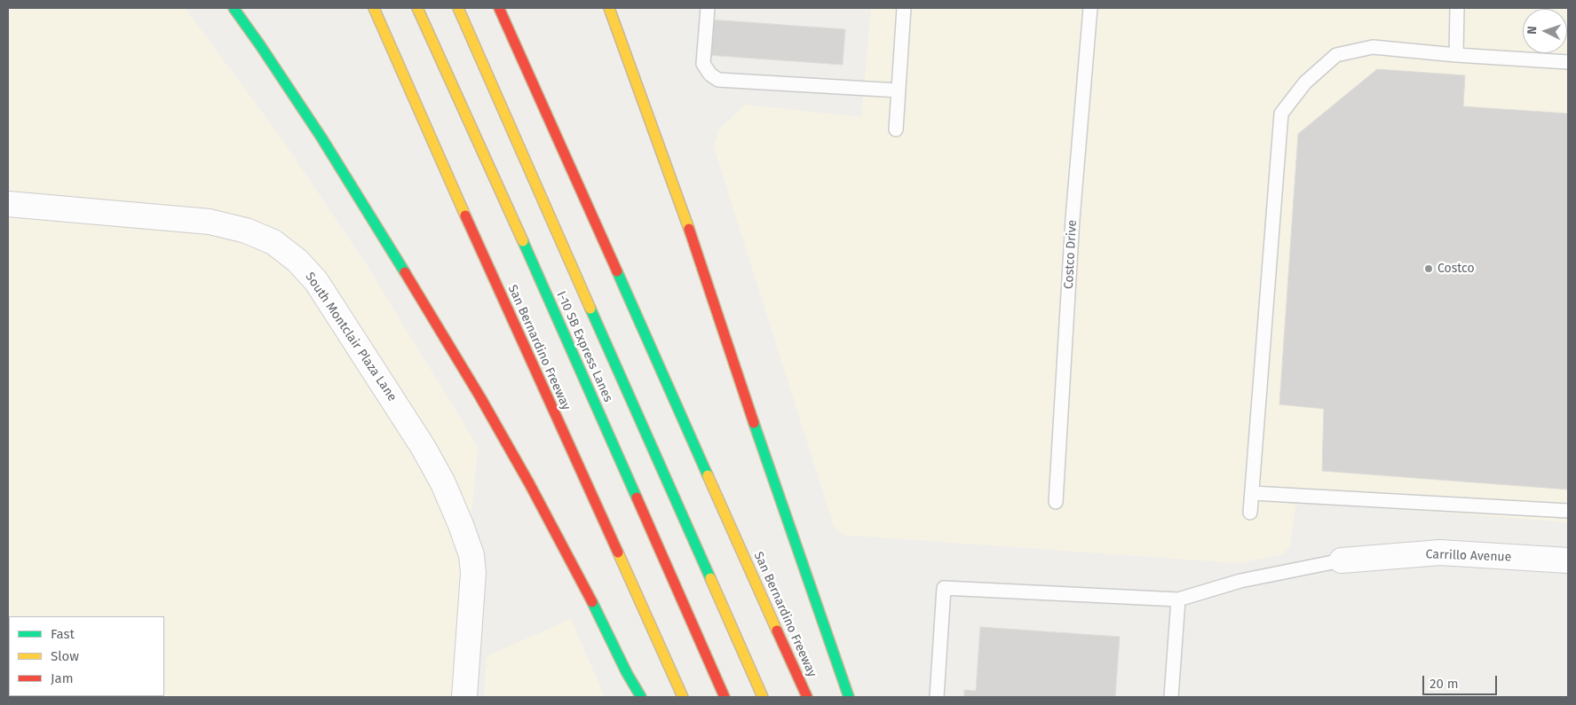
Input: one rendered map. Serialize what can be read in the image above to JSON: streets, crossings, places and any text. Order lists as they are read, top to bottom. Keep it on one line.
{"streets":{"highway":["I-10 SB Express Lanes","San Bernardino Freeway"],"street":["South Montclair Plaza Lane","Carrillo Avenue"],"lane":["Costco Drive"]},"places":["Costco"],"legend":["Fast","Slow","Jam"],"scale_bar":"20 m","north":"left"}
